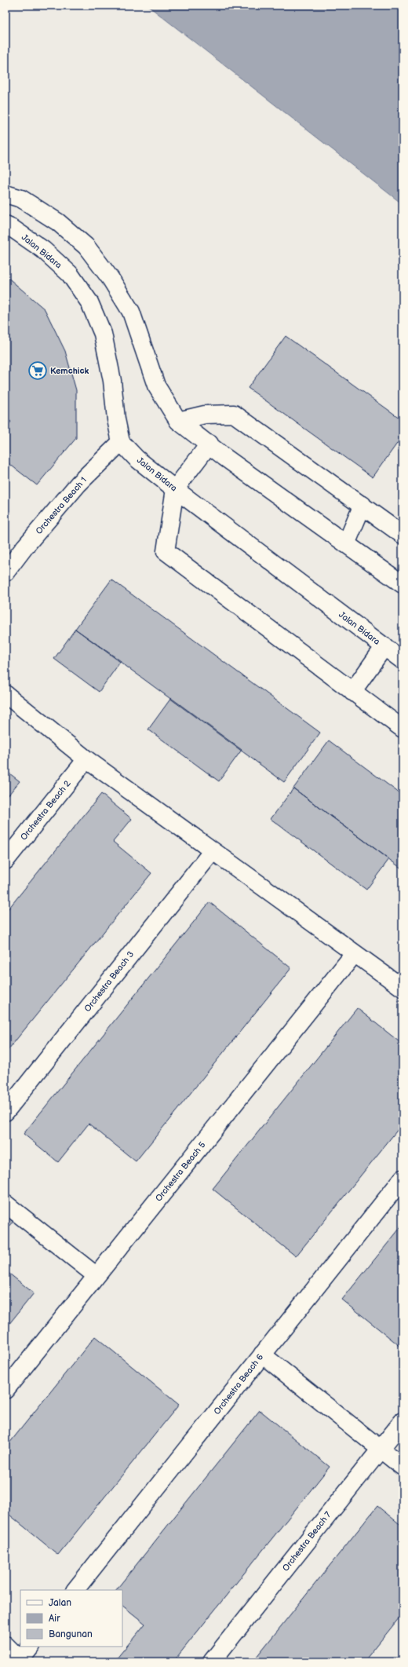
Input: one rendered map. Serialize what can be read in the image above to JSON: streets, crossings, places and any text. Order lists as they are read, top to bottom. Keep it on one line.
{"streets":{"street":["Jalan Bidara","Orchestra Beach 1","Orchestra Beach 2","Orchestra Beach 3","Orchestra Beach 5","Orchestra Beach 6","Orchestra Beach 7"]},"crossings":[["Jalan Bidara","Orchestra Beach 1"]],"places":{"supermarket":["Kemchick"]},"legend":["Jalan","Air","Bangunan"]}
